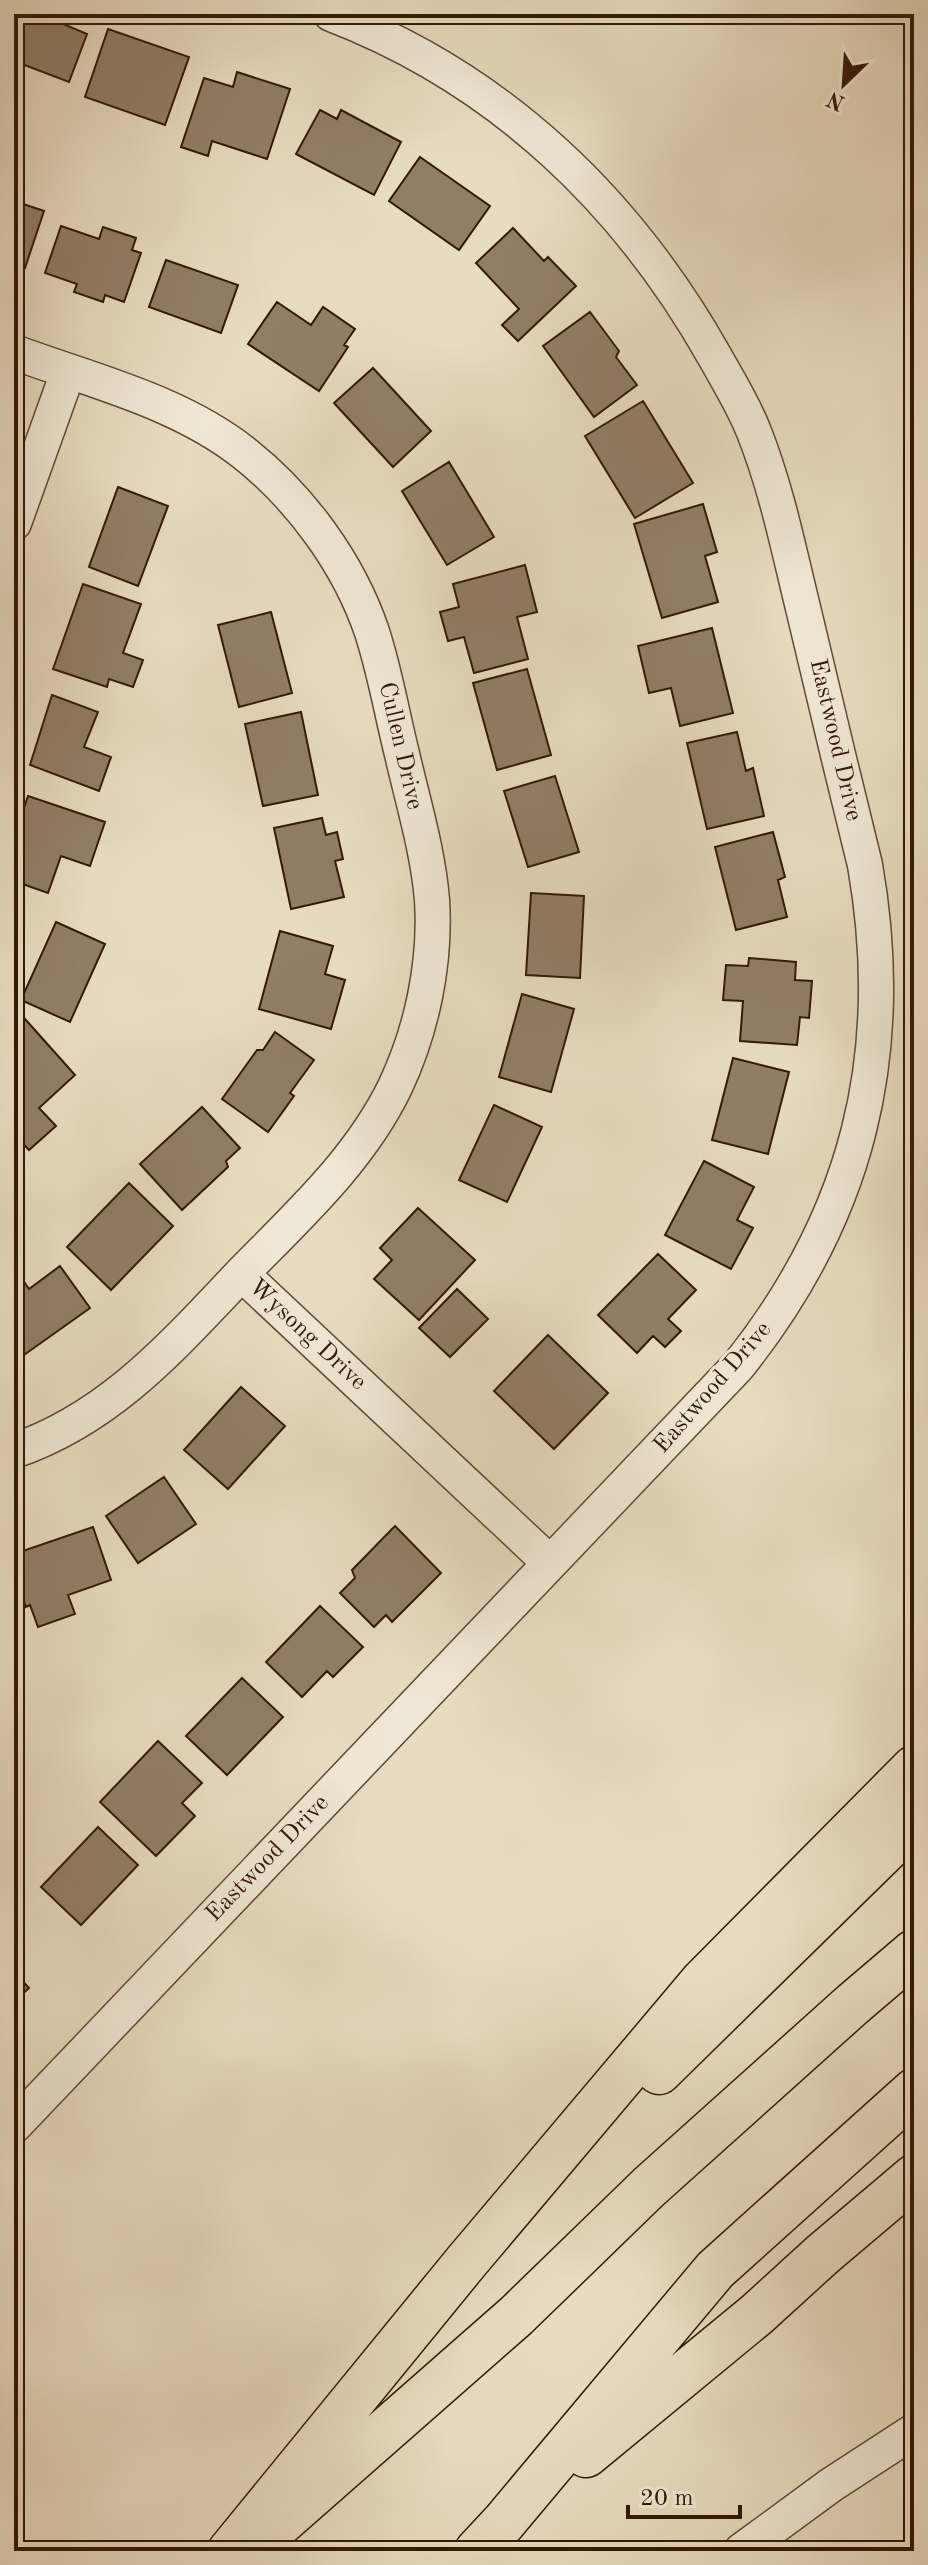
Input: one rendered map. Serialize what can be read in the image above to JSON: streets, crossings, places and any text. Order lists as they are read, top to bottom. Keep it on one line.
{"streets":{"street":["Eastwood Drive","Cullen Drive","Wysong Drive"]},"crossings":[["Eastwood Drive","Wysong Drive"],["Cullen Drive","Wysong Drive"]],"scale_bar":"20 m","north":"bottom left"}
